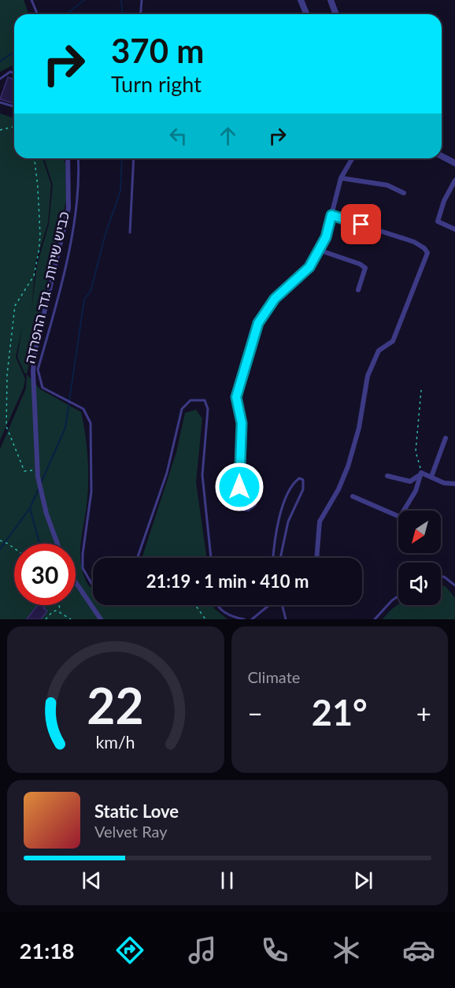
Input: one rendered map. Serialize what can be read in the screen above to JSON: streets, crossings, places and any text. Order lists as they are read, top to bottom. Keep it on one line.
{"streets":{"lane":["כביש שירות - גדר ההפרדה"]},"north":"bottom left","page":{"turn":["370 m","Turn right"],"limit":"30","trip":"21:19 · 1 min · 410 m","tile":"Climate","heat":["−","21°","+"],"song":["Static Love","Velvet Ray"],"tabs":"21:18","gauge":["22","km/h"]}}
